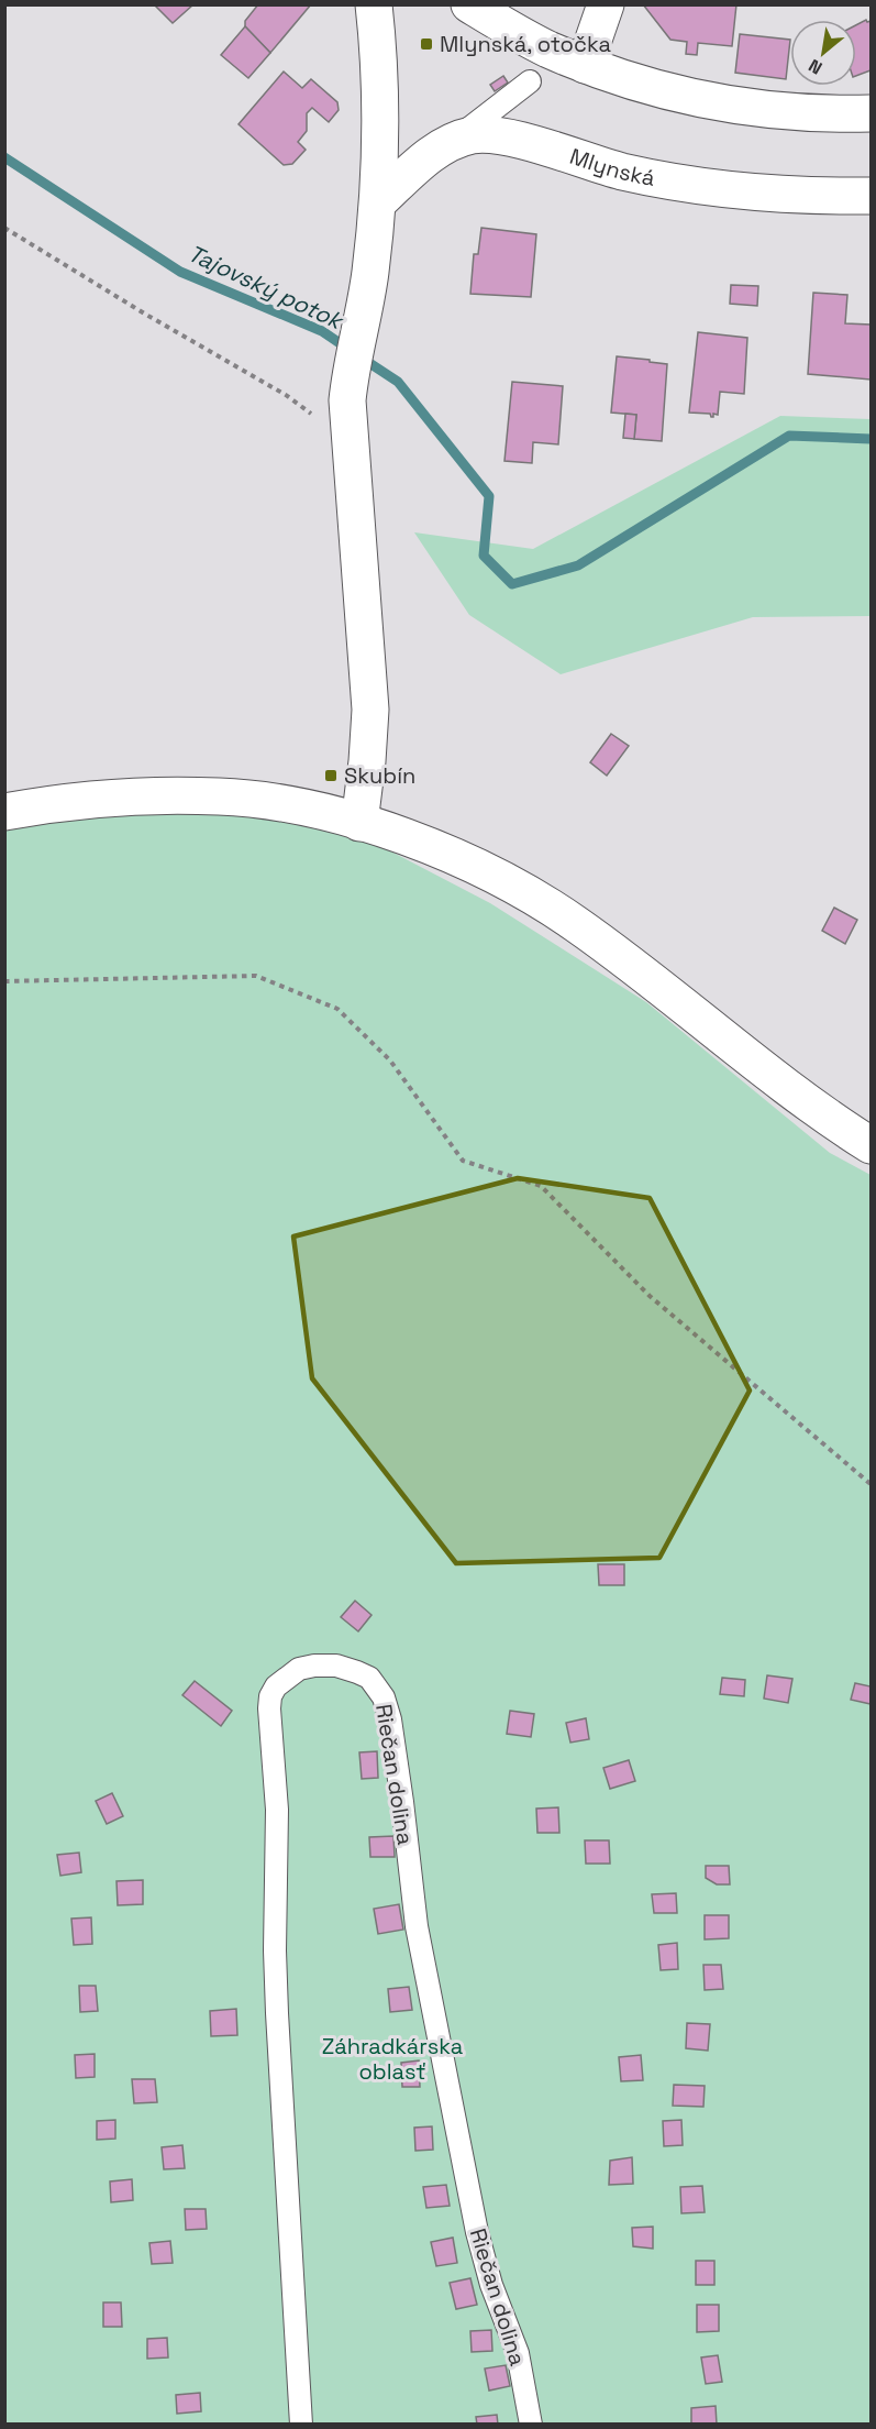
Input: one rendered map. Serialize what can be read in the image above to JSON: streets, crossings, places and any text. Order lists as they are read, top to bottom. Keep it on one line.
{"streets":{"street":["Mlynská"],"lane":["Riečan dolina"]},"water":["Tajovský potok"],"parks":["Záhradkárska oblasť"],"places":{"transit":["Mlynská, otočka","Skubín"]},"north":"bottom left"}
